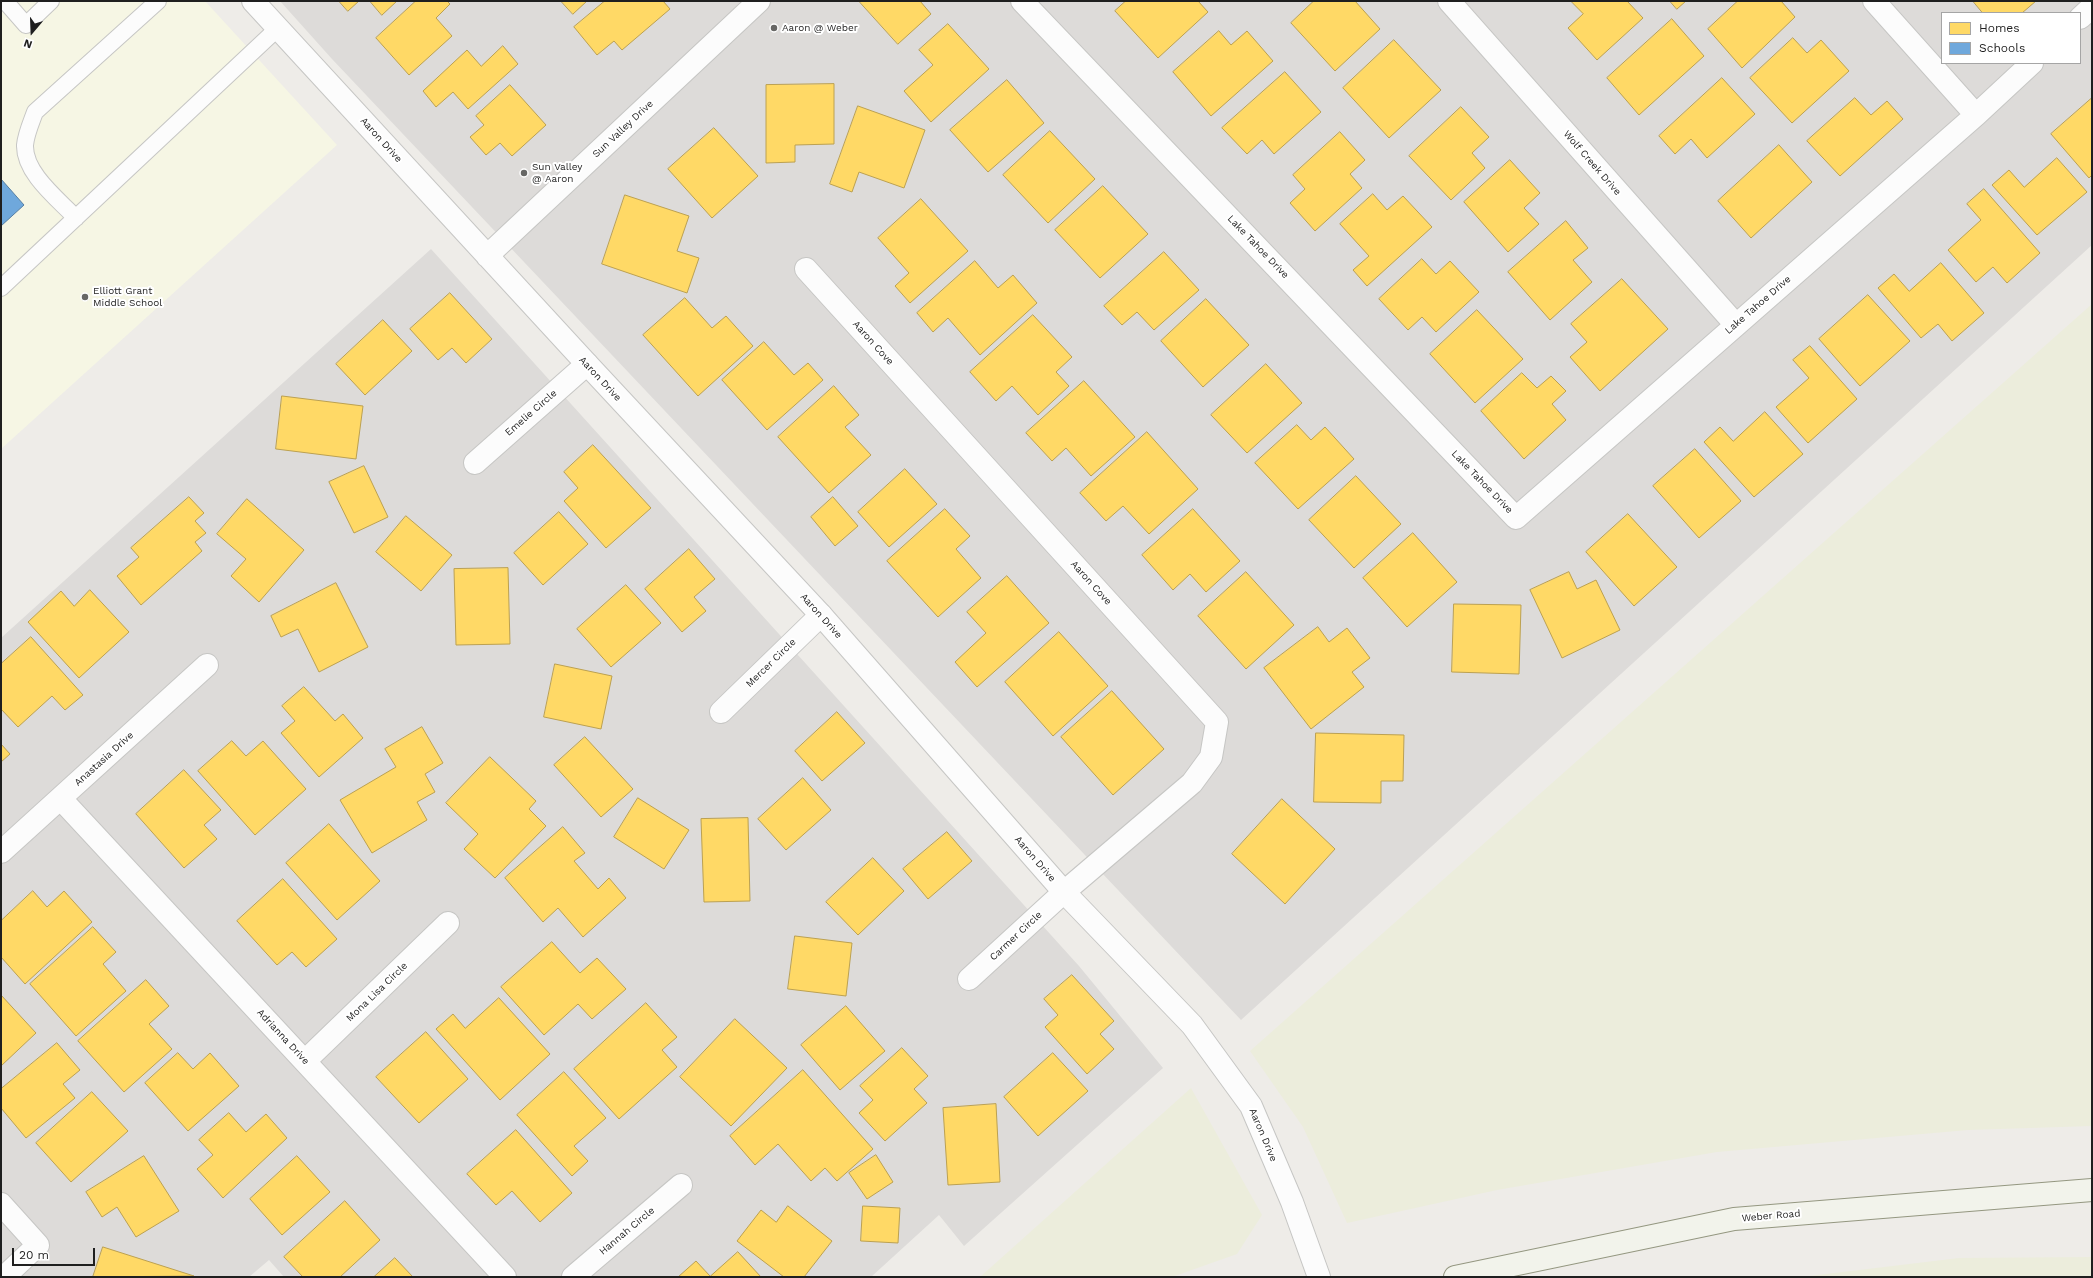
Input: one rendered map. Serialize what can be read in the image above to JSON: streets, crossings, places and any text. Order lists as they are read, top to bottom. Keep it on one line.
{"streets":{"main road":["Weber Road"],"street":["Sun Valley Drive","Aaron Drive","Wolf Creek Drive","Lake Tahoe Drive","Aaron Cove","Emelie Circle","Mercer Circle","Anastasia Drive","Carmer Circle","Mona Lisa Circle","Adrianna Drive","Hannah Circle"]},"crossings":[["Sun Valley Drive","Aaron Drive"],["Aaron Drive","Aaron Cove"],["Aaron Drive","Emelie Circle"],["Aaron Drive","Mercer Circle"],["Aaron Drive","Carmer Circle"],["Wolf Creek Drive","Lake Tahoe Drive"],["Aaron Cove","Carmer Circle"],["Anastasia Drive","Adrianna Drive"],["Mona Lisa Circle","Adrianna Drive"]],"places":["Aaron @ Weber","Sun Valley @ Aaron","Elliott Grant Middle School"],"legend":["Homes","Schools"],"scale_bar":"20 m","north":"bottom"}
